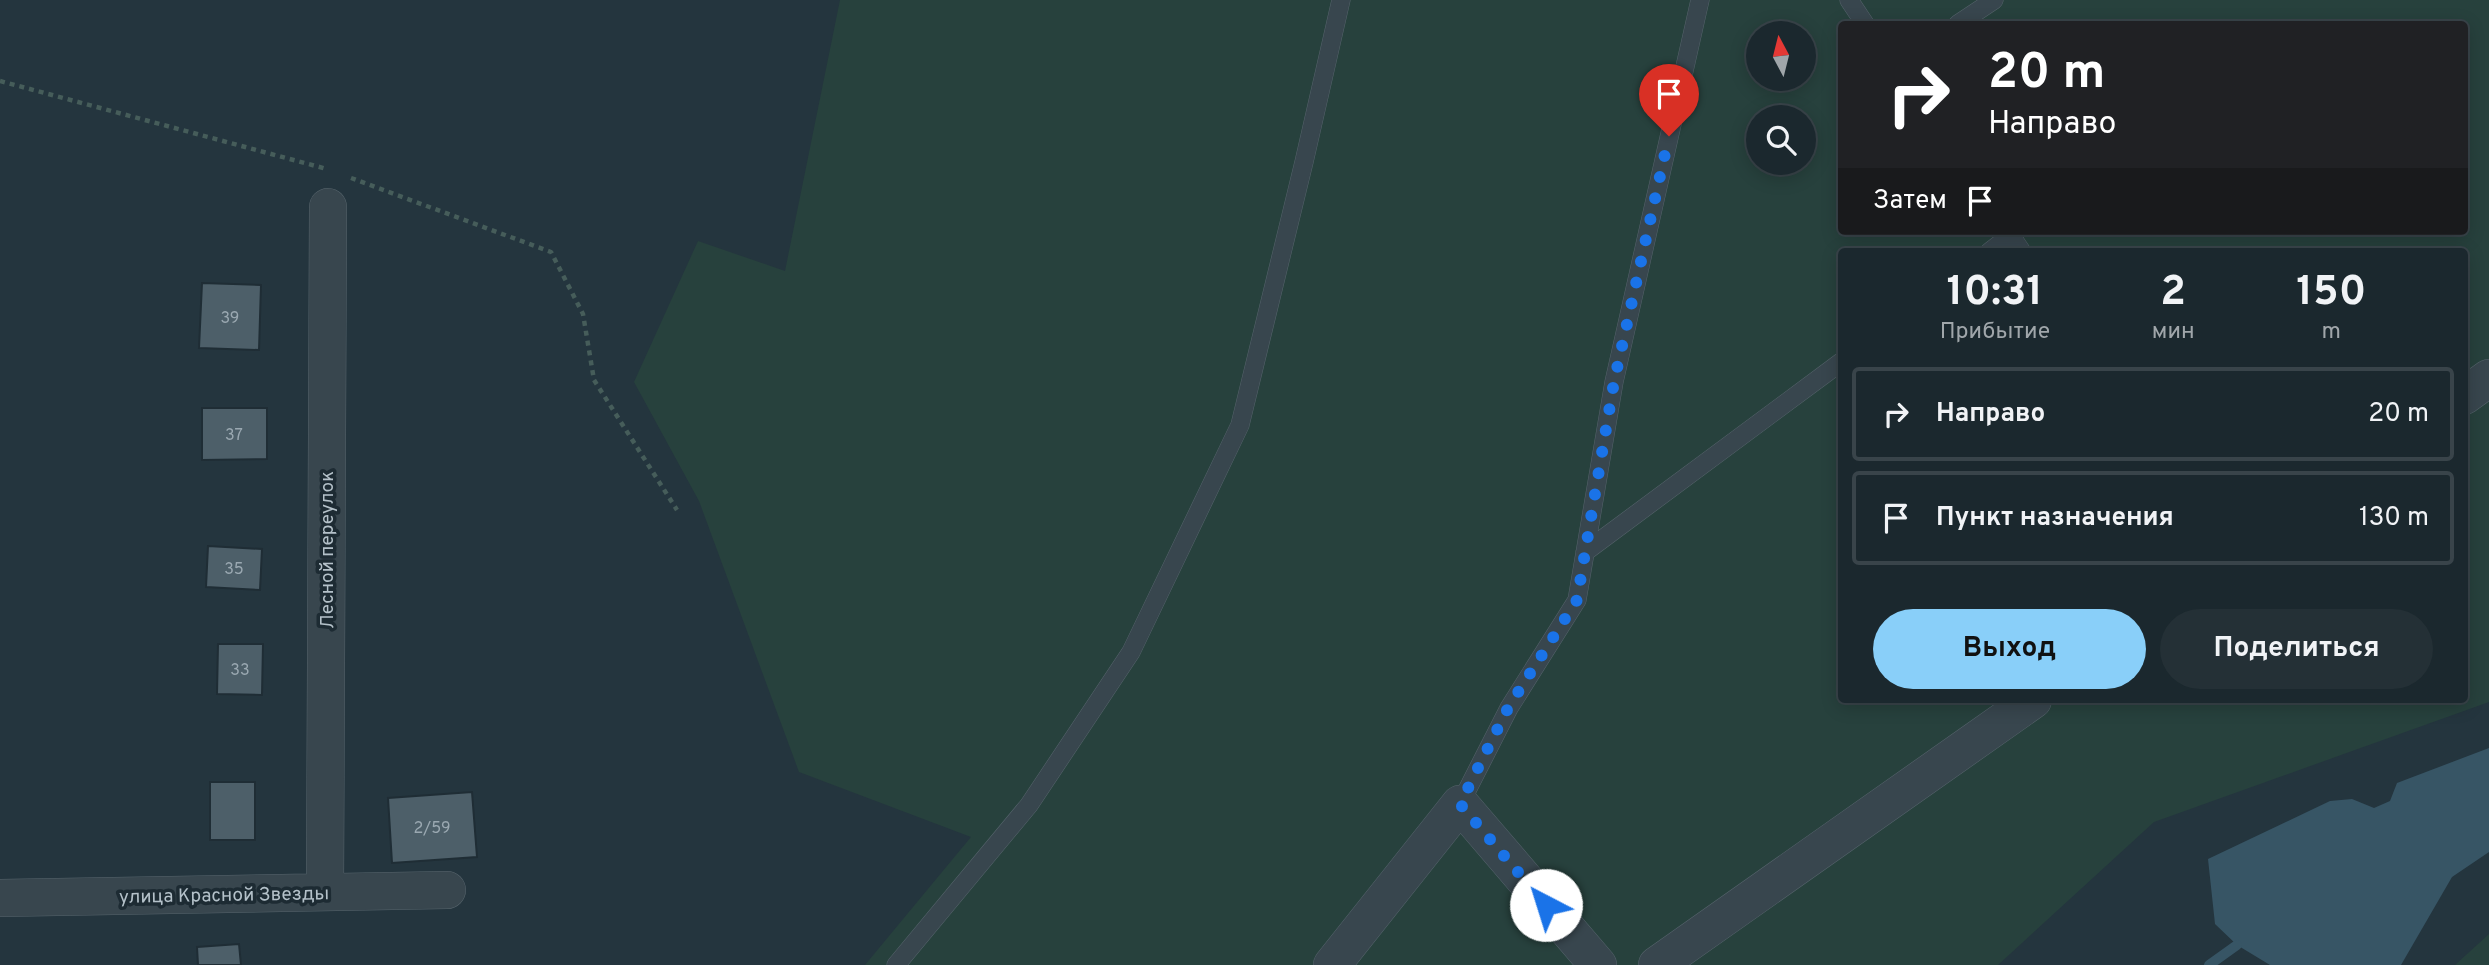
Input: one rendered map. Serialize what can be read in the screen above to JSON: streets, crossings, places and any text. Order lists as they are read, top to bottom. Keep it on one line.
{"streets":{"street":["Лесной переулок","улица Красной Звезды"]},"crossings":[["Лесной переулок","улица Красной Звезды"]],"house_numbers":["39","37","35","33","2/59"],"north":"top","page":{"turn":["20 m","Направо"],"then":"Затем","eta":["10:31","Прибытие","2","мин","150","m"],"list":[{"name":"Направо","value":"20 m"},{"name":"Пункт назначения","value":"130 m"}],"buttons":["Выход","Поделиться"]}}
